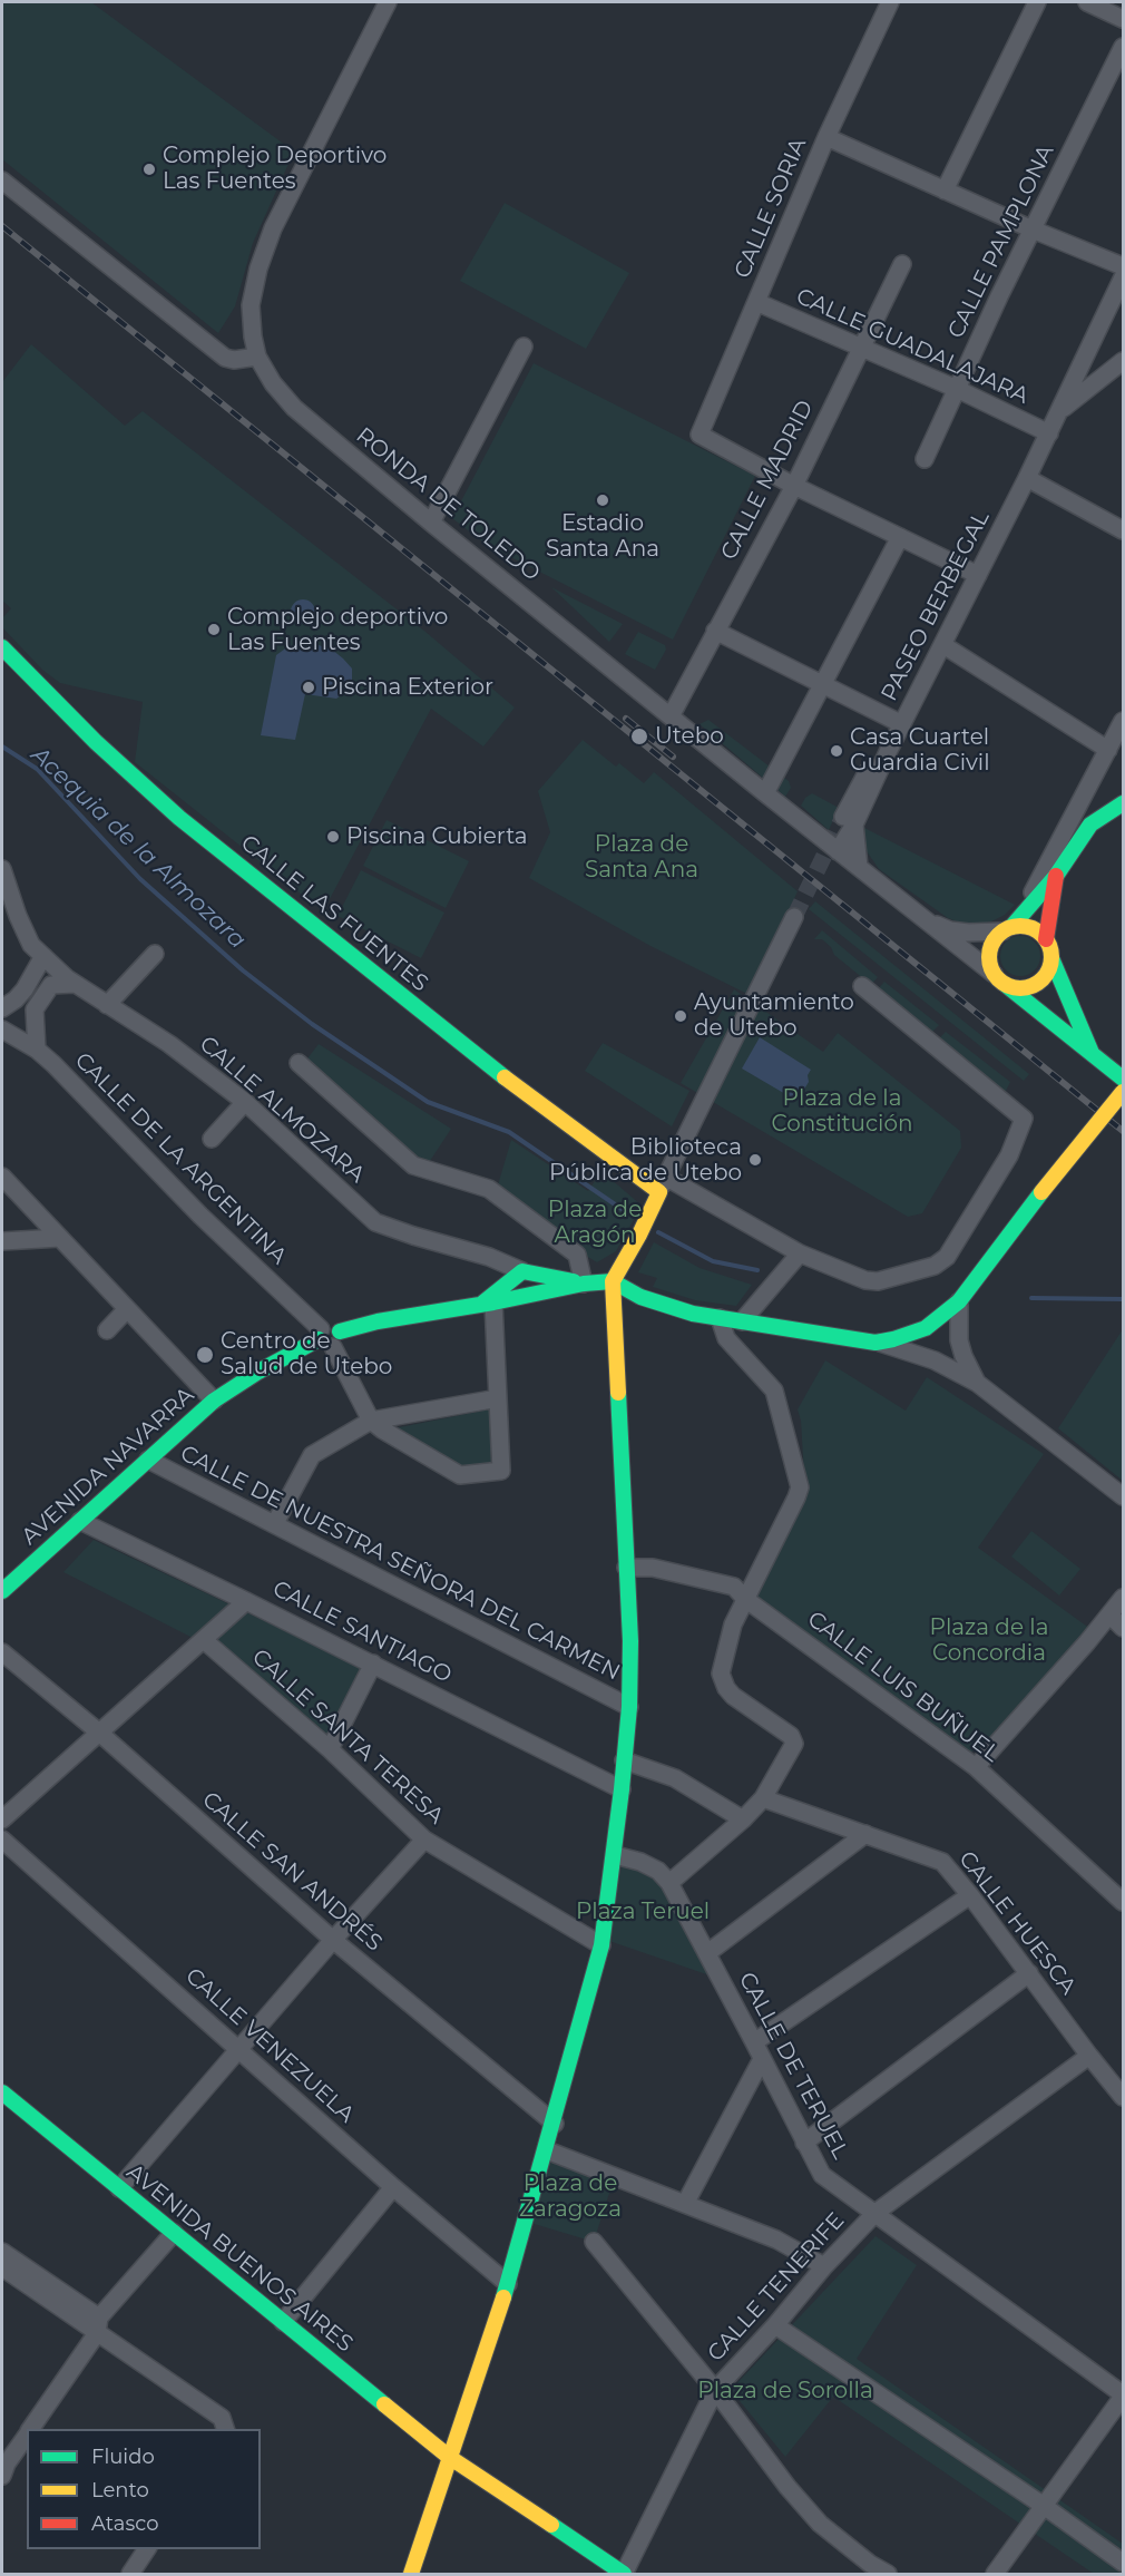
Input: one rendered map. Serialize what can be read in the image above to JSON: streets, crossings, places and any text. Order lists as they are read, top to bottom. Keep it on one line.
{"streets":{"street":["CALLE SORIA","CALLE PAMPLONA","CALLE GUADALAJARA","CALLE MADRID","RONDA DE TOLEDO","PASEO BERBEGAL","CALLE LAS FUENTES","CALLE ALMOZARA","CALLE DE LA ARGENTINA","AVENIDA NAVARRA","CALLE DE NUESTRA SEÑORA DEL CARMEN","CALLE SANTIAGO","CALLE LUIS BUÑUEL","CALLE SANTA TERESA","CALLE SAN ANDRÉS","CALLE HUESCA","CALLE VENEZUELA","CALLE DE TERUEL","AVENIDA BUENOS AIRES","CALLE TENERIFE"]},"crossings":[["CALLE SORIA","CALLE GUADALAJARA"],["CALLE SORIA","CALLE MADRID"],["CALLE PAMPLONA","CALLE GUADALAJARA"],["CALLE GUADALAJARA","CALLE MADRID"],["CALLE GUADALAJARA","PASEO BERBEGAL"],["CALLE MADRID","RONDA DE TOLEDO"],["CALLE ALMOZARA","AVENIDA NAVARRA"],["CALLE DE LA ARGENTINA","AVENIDA NAVARRA"],["AVENIDA NAVARRA","CALLE DE NUESTRA SEÑORA DEL CARMEN"],["AVENIDA NAVARRA","CALLE SANTIAGO"],["CALLE HUESCA","CALLE TENERIFE"],["CALLE DE TERUEL","CALLE TENERIFE"],["AVENIDA BUENOS AIRES","CALLE TENERIFE"]],"water":["Acequia de la Almozara"],"parks":["Plaza de Santa Ana","Plaza de la Constitución","Plaza de Aragón","Plaza de la Concordia","Plaza Teruel","Plaza de Zaragoza","Plaza de Sorolla"],"places":["Complejo Deportivo Las Fuentes","Estadio Santa Ana","Complejo deportivo Las Fuentes","Piscina Exterior","Utebo","Casa Cuartel Guardia Civil","Piscina Cubierta","Ayuntamiento de Utebo","Biblioteca Pública de Utebo","Centro de Salud de Utebo"],"legend":["Fluido","Lento","Atasco"]}
